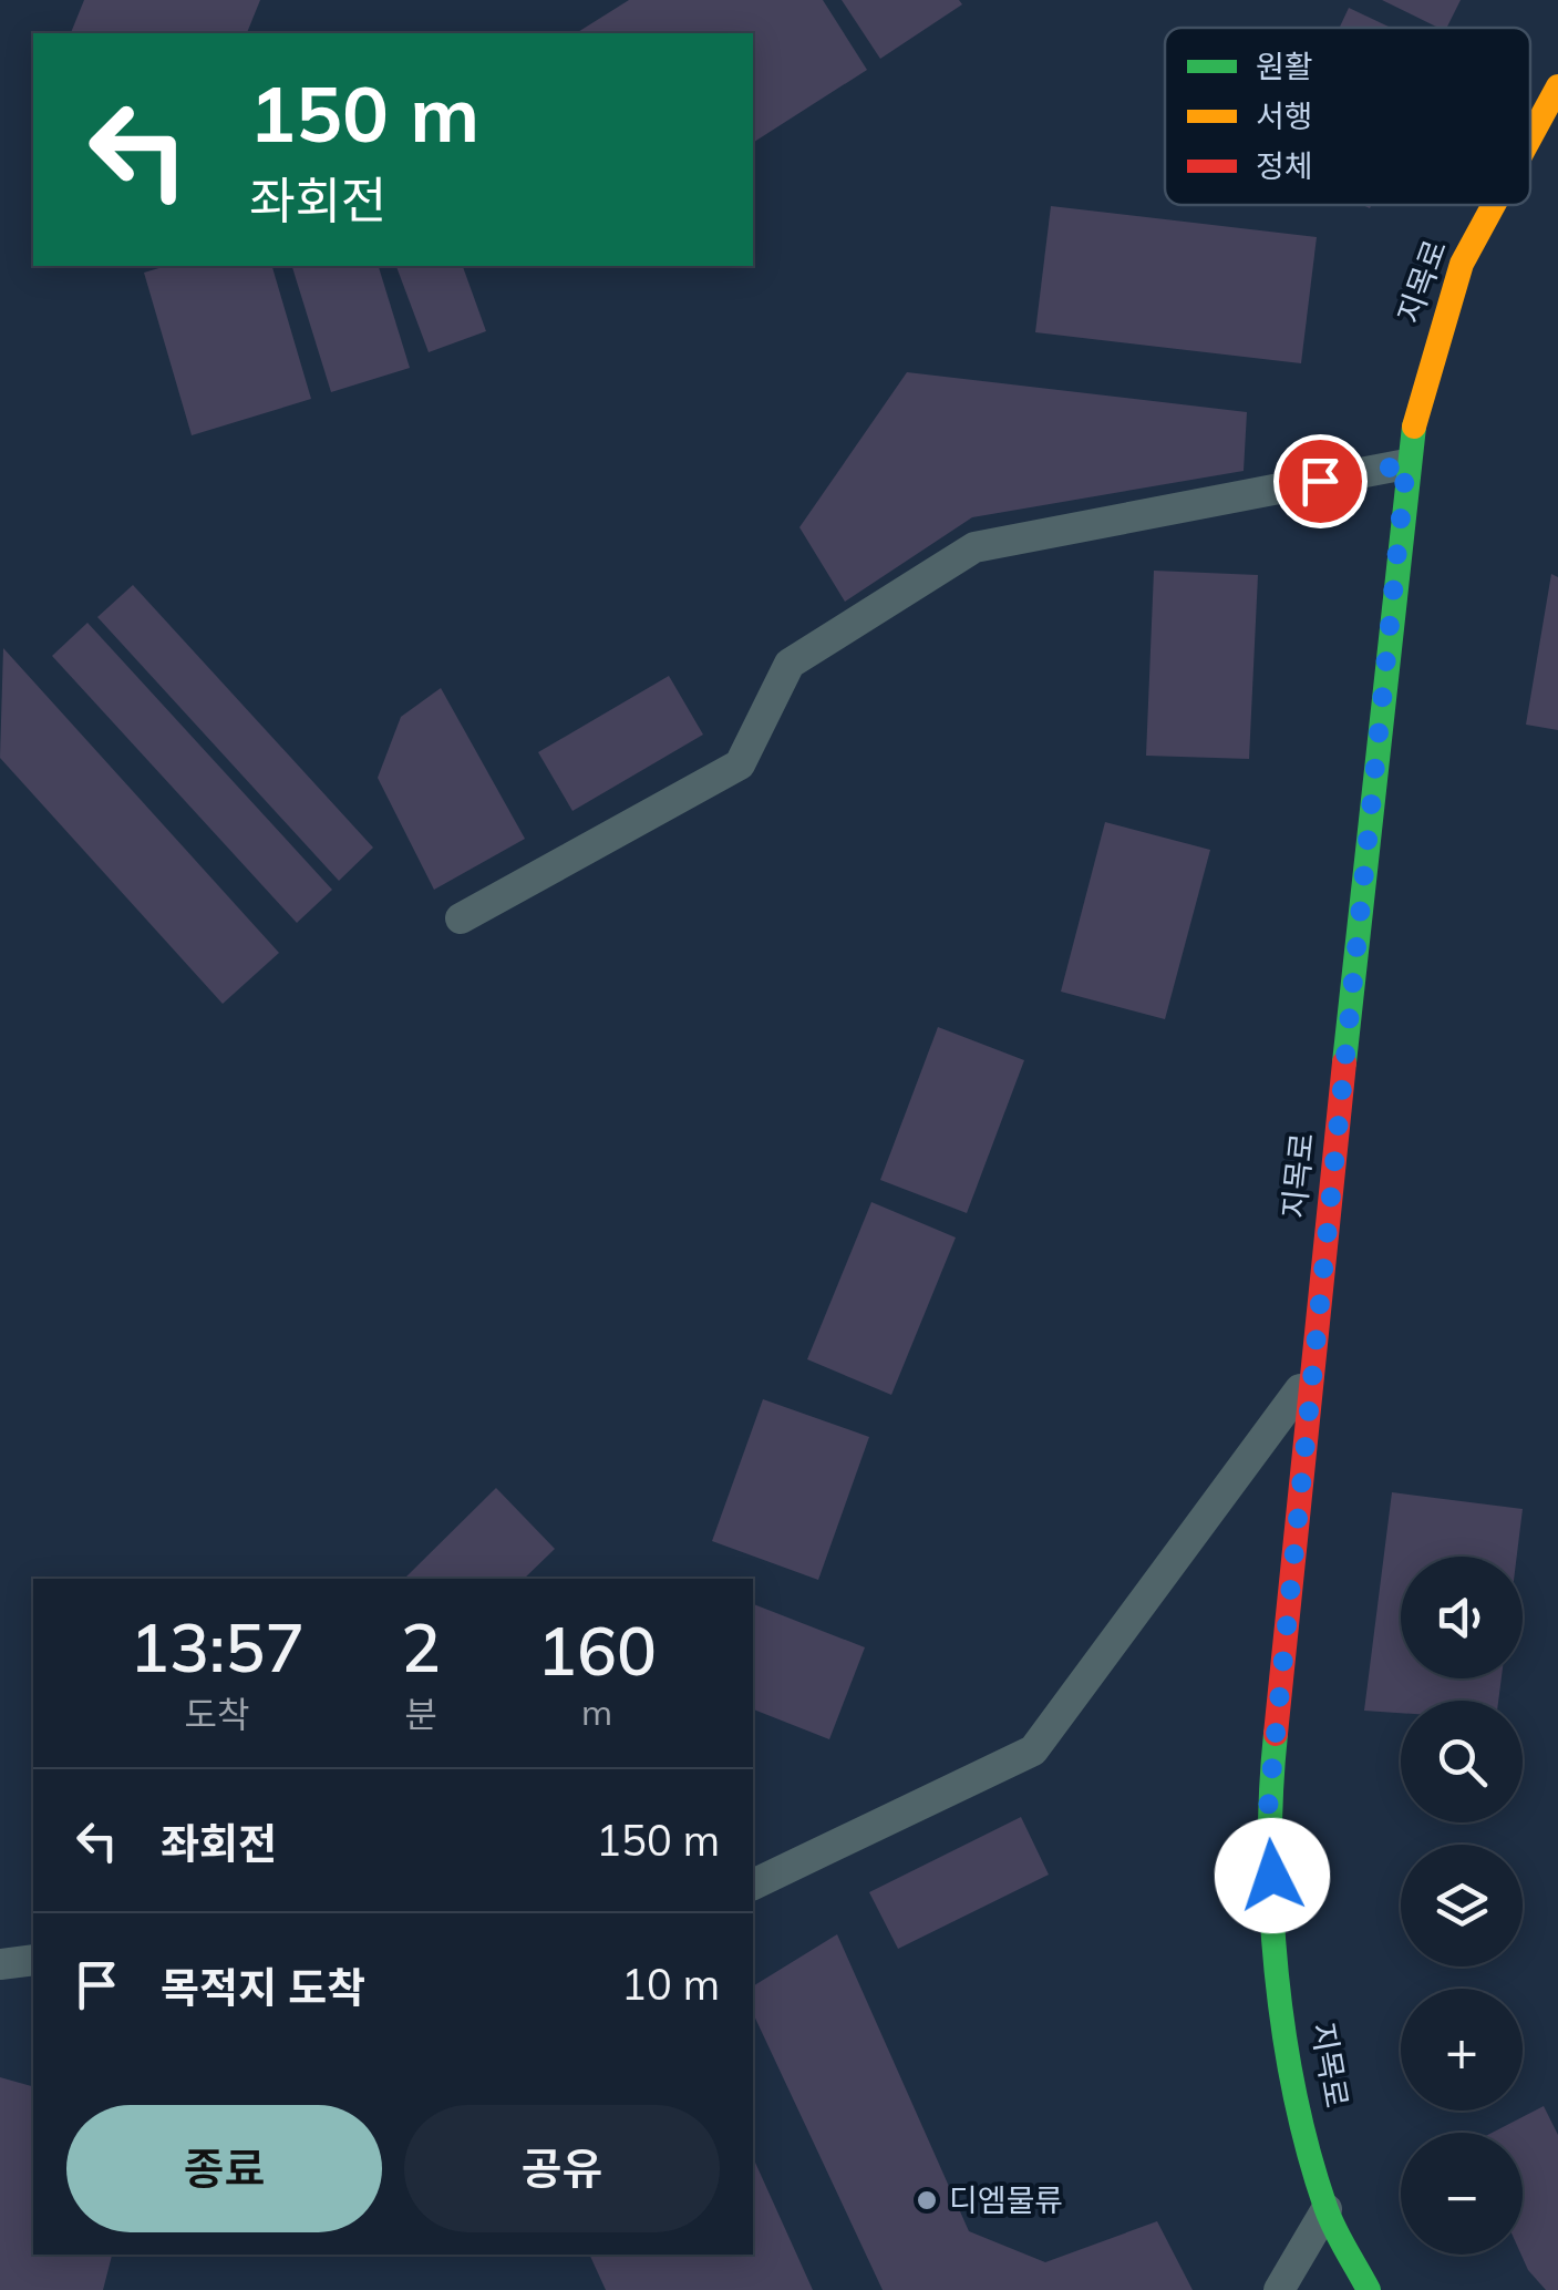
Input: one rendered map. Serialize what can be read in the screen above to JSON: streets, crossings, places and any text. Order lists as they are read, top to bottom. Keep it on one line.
{"streets":{"street":["지목로"]},"places":["디엠물류"],"legend":["원활","서행","정체"],"page":{"turn":["150 m","좌회전"],"map_buttons":["+","−"],"eta":["13:57","도착","2","분","160","m"],"list":[{"name":"좌회전","value":"150 m"},{"name":"목적지 도착","value":"10 m"}],"buttons":["종료","공유"]}}
